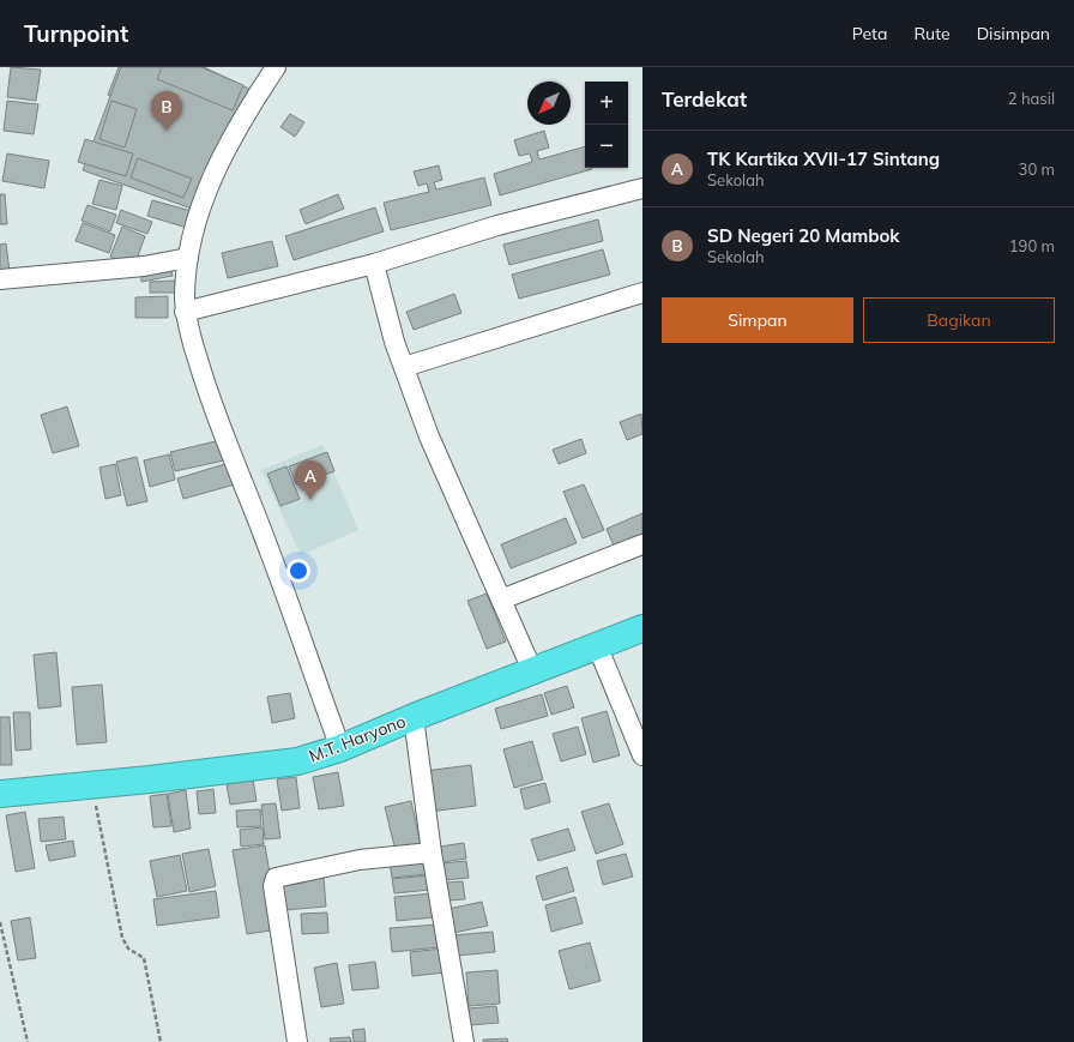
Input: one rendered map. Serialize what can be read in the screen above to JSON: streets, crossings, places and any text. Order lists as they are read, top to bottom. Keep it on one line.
{"streets":{"highway":["M.T. Haryono"]},"north":"bottom left","page":{"header":"Turnpoint","nav":["Peta","Rute","Disimpan"],"heading":["Terdekat","2 hasil"],"map_buttons":["+","−"],"pins":["B","A"],"list":[{"mark":"A","name":"TK Kartika XVII-17 Sintang","note":"Sekolah","value":"30 m"},{"mark":"B","name":"SD Negeri 20 Mambok","note":"Sekolah","value":"190 m"}],"buttons":["Simpan","Bagikan"]}}
